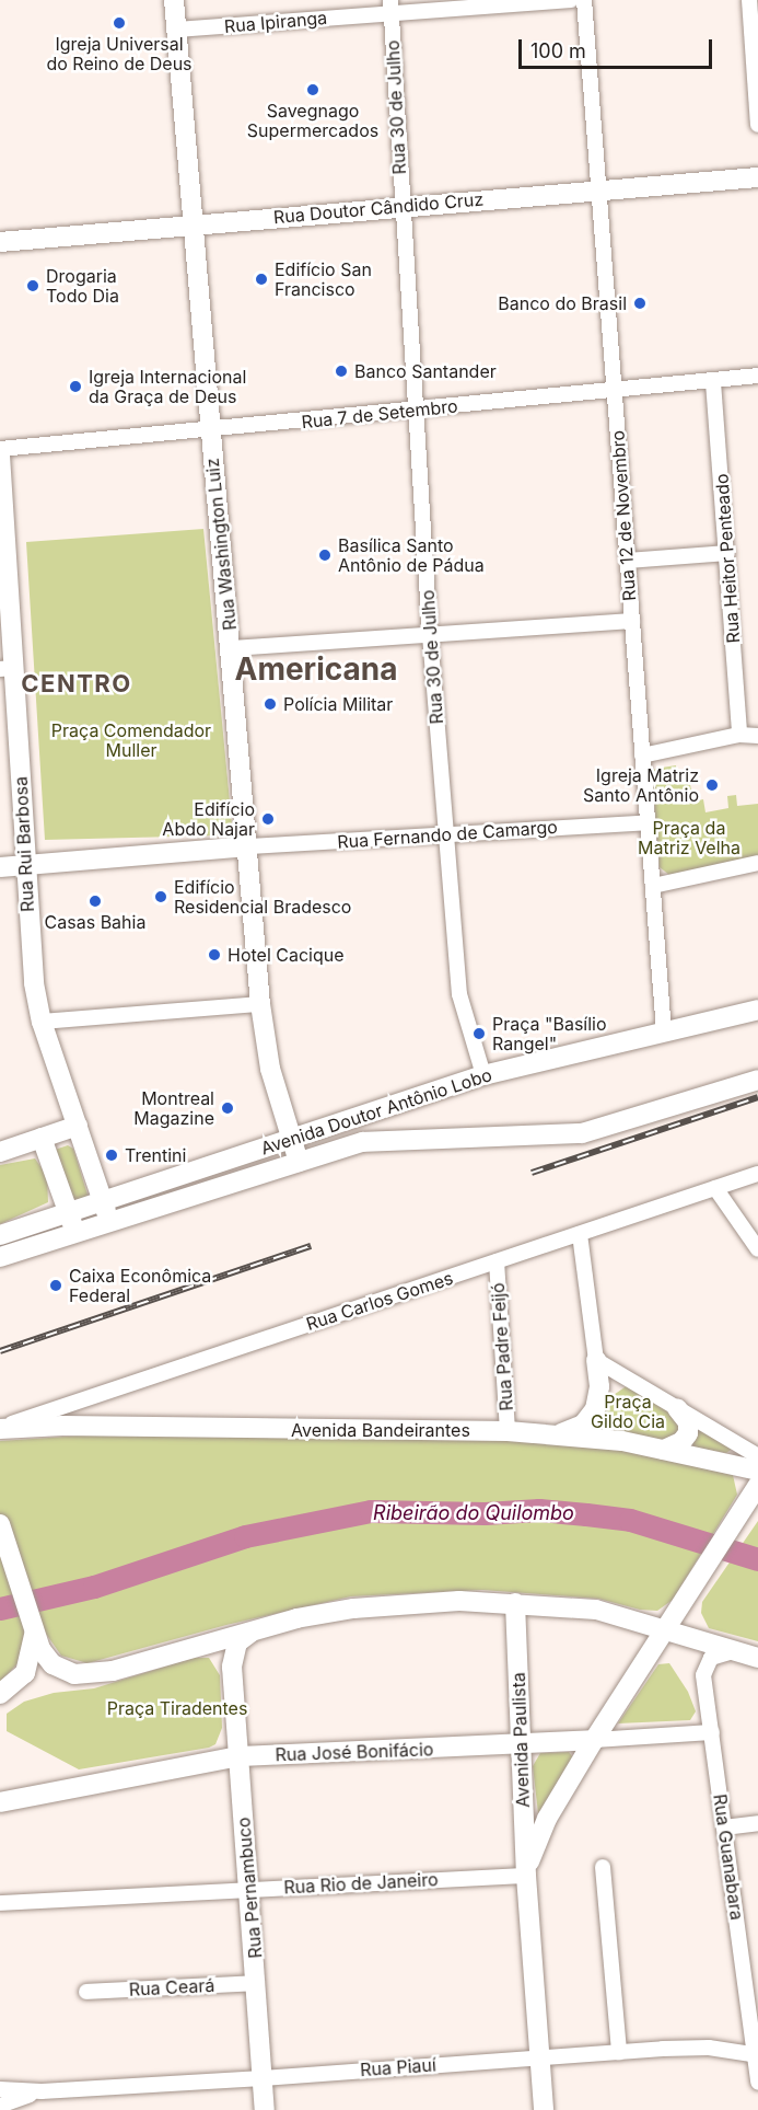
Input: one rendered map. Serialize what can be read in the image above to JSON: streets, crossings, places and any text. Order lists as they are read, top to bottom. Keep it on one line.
{"streets":{"main road":["Rua Doutor Cândido Cruz","Rua Washington Luiz","Rua Rui Barbosa","Avenida Doutor Antônio Lobo","Avenida Bandeirantes","Avenida Paulista","Rua José Bonifácio","Rua Pernambuco"],"street":["Rua Ipiranga","Rua 30 de Julho","Rua 7 de Setembro","Rua 12 de Novembro","Rua Heitor Penteado","Rua Fernando de Camargo","Rua Carlos Gomes","Rua Padre Feijó","Rua Guanabara","Rua Rio de Janeiro","Rua Ceará","Rua Piauí"]},"crossings":[["Rua Ipiranga","Rua 30 de Julho"],["Rua Ipiranga","Rua Washington Luiz"],["Rua 30 de Julho","Rua Doutor Cândido Cruz"],["Rua 30 de Julho","Rua 7 de Setembro"],["Rua 30 de Julho","Rua Fernando de Camargo"],["Rua 30 de Julho","Avenida Doutor Antônio Lobo"],["Rua Doutor Cândido Cruz","Rua 12 de Novembro"],["Rua Doutor Cândido Cruz","Rua Washington Luiz"],["Rua 7 de Setembro","Rua 12 de Novembro"],["Rua 7 de Setembro","Rua Washington Luiz"],["Rua 7 de Setembro","Rua Heitor Penteado"],["Rua 12 de Novembro","Rua Fernando de Camargo"],["Rua 12 de Novembro","Avenida Doutor Antônio Lobo"],["Rua Washington Luiz","Rua Fernando de Camargo"],["Rua Washington Luiz","Avenida Doutor Antônio Lobo"],["Rua Rui Barbosa","Avenida Doutor Antônio Lobo"],["Rua Carlos Gomes","Rua Padre Feijó"],["Rua Carlos Gomes","Avenida Bandeirantes"],["Rua Padre Feijó","Avenida Bandeirantes"],["Avenida Paulista","Rua José Bonifácio"],["Avenida Paulista","Rua Rio de Janeiro"],["Avenida Paulista","Rua Piauí"],["Rua José Bonifácio","Rua Guanabara"],["Rua José Bonifácio","Rua Pernambuco"],["Rua Guanabara","Rua Piauí"],["Rua Rio de Janeiro","Rua Pernambuco"],["Rua Pernambuco","Rua Ceará"],["Rua Pernambuco","Rua Piauí"]],"districts":["Americana","CENTRO"],"water":["Ribeirão do Quilombo"],"parks":["Praça Comendador Muller","Praça da Matriz Velha","Praça Gildo Cia","Praça Tiradentes"],"places":["Igreja Universal do Reino de Deus","Savegnago Supermercados","Edifício San Francisco","Drogaria Todo Dia","Banco do Brasil","Banco Santander","Igreja Internacional da Graça de Deus","Basílica Santo Antônio de Pádua","Polícia Militar","Igreja Matriz Santo Antônio","Edifício Abdo Najar","Edifício Residencial Bradesco","Casas Bahia","Hotel Cacique","Praça \"Basílio Rangel\"","Montreal Magazine","Trentini","Caixa Econômica Federal"],"scale_bar":"100 m"}
